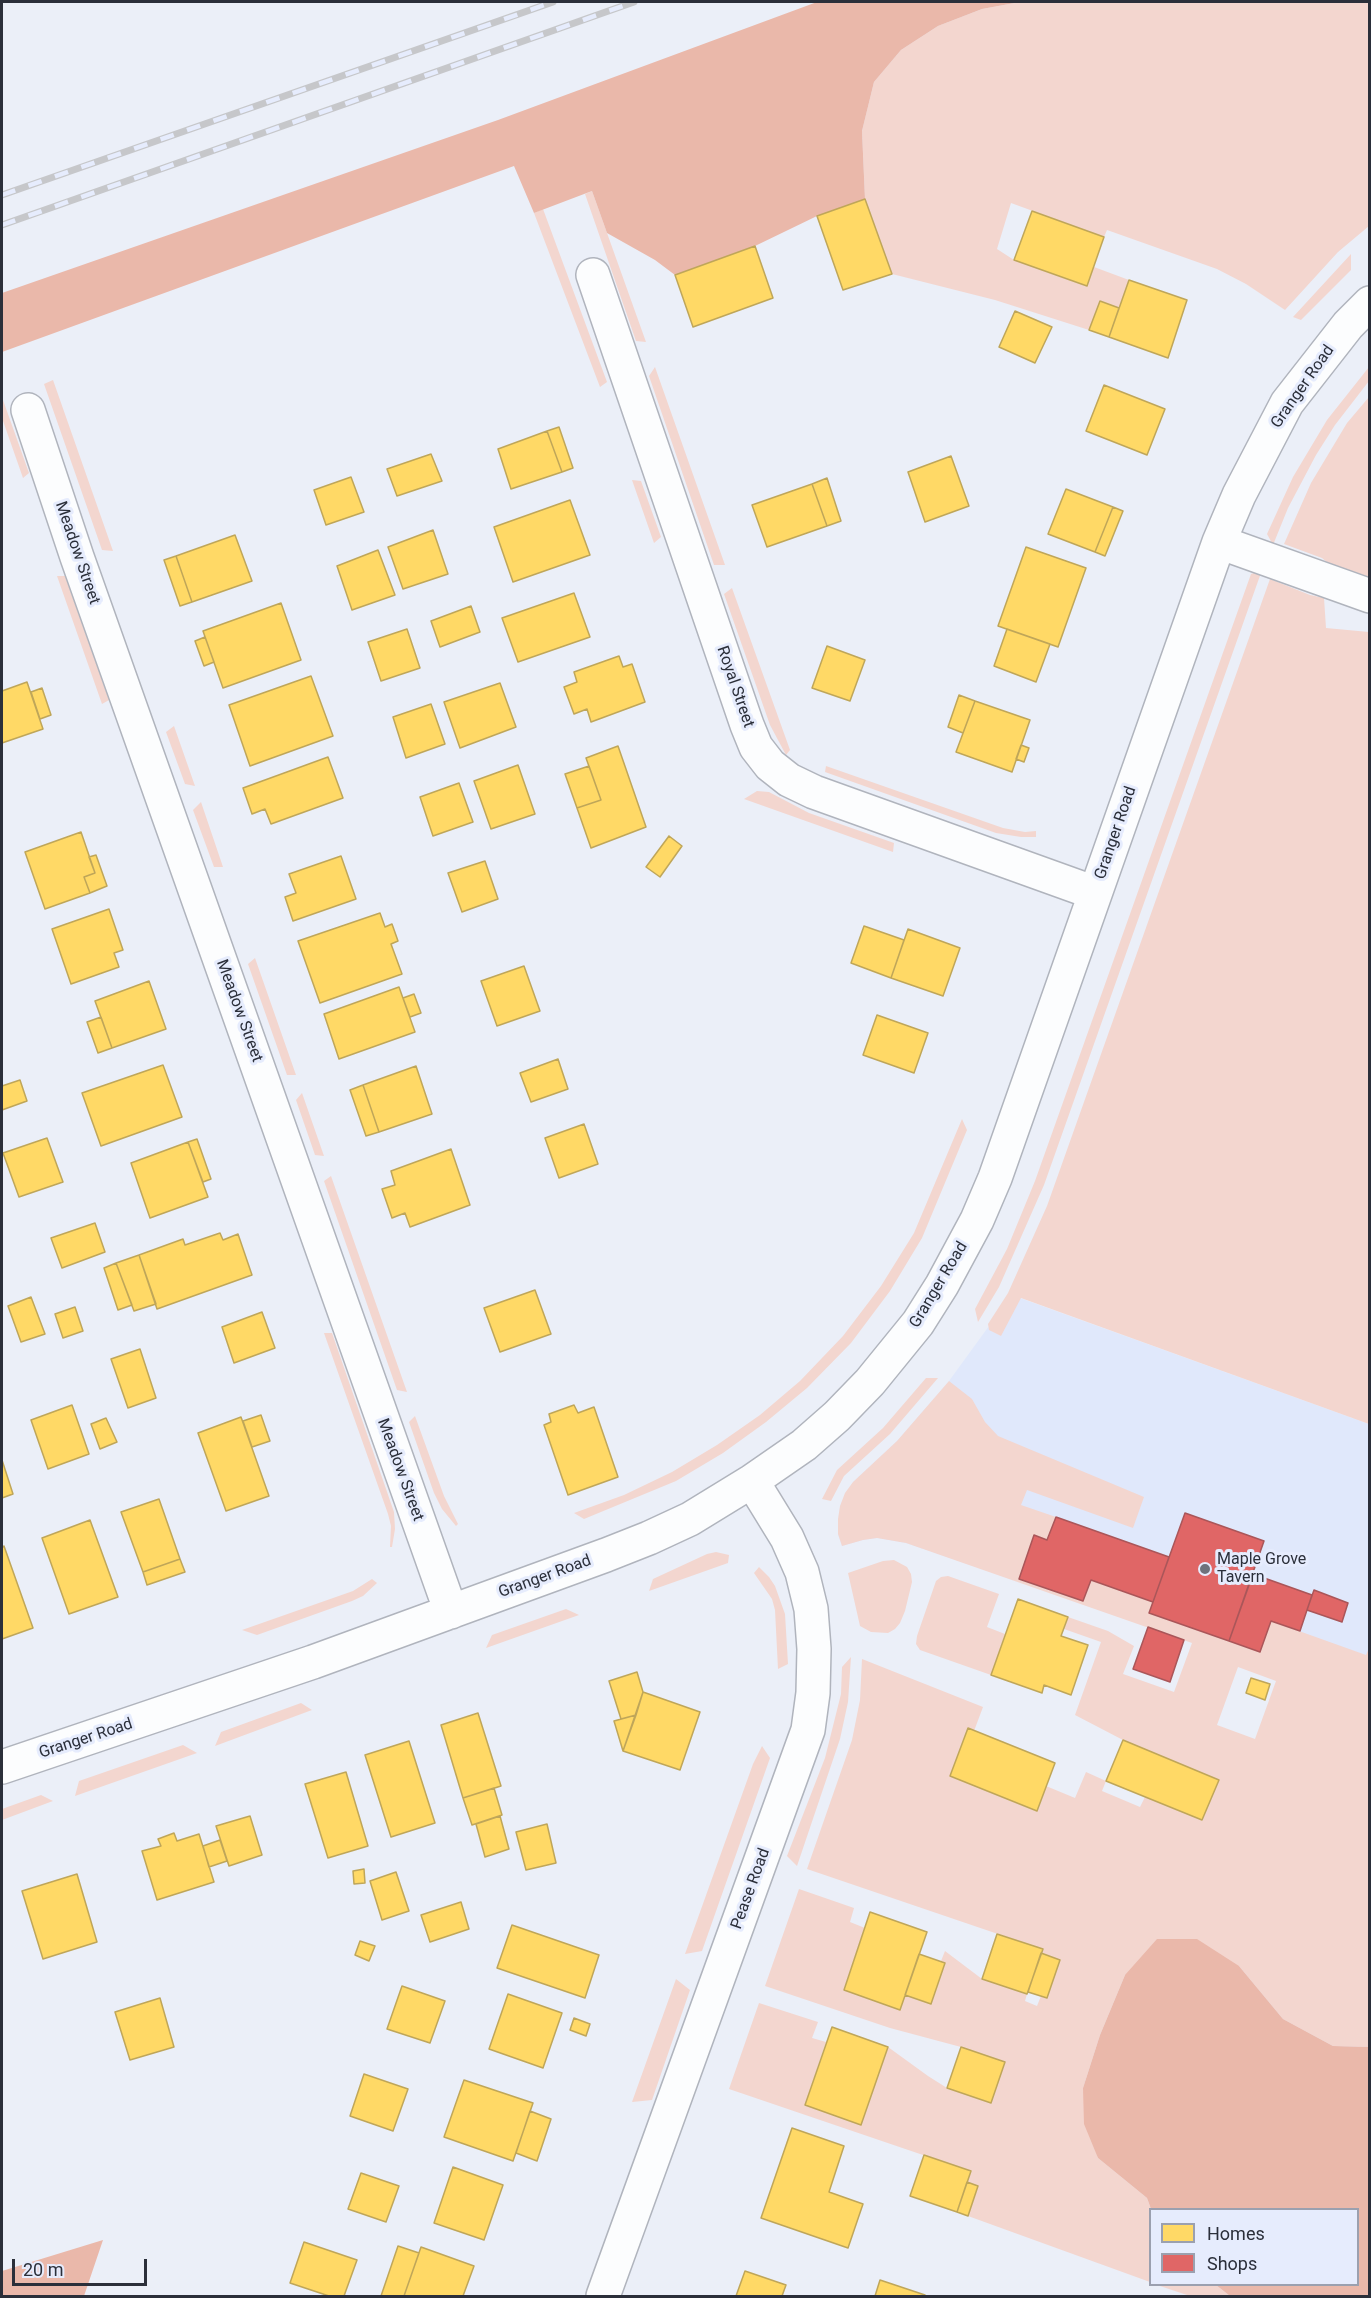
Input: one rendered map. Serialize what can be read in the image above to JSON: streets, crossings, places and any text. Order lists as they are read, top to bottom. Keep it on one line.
{"streets":{"street":["Granger Road","Meadow Street","Royal Street","Pease Road"]},"crossings":[["Granger Road","Meadow Street"],["Granger Road","Royal Street"],["Granger Road","Pease Road"]],"places":["Maple Grove Tavern"],"legend":["Homes","Shops"],"scale_bar":"20 m"}
